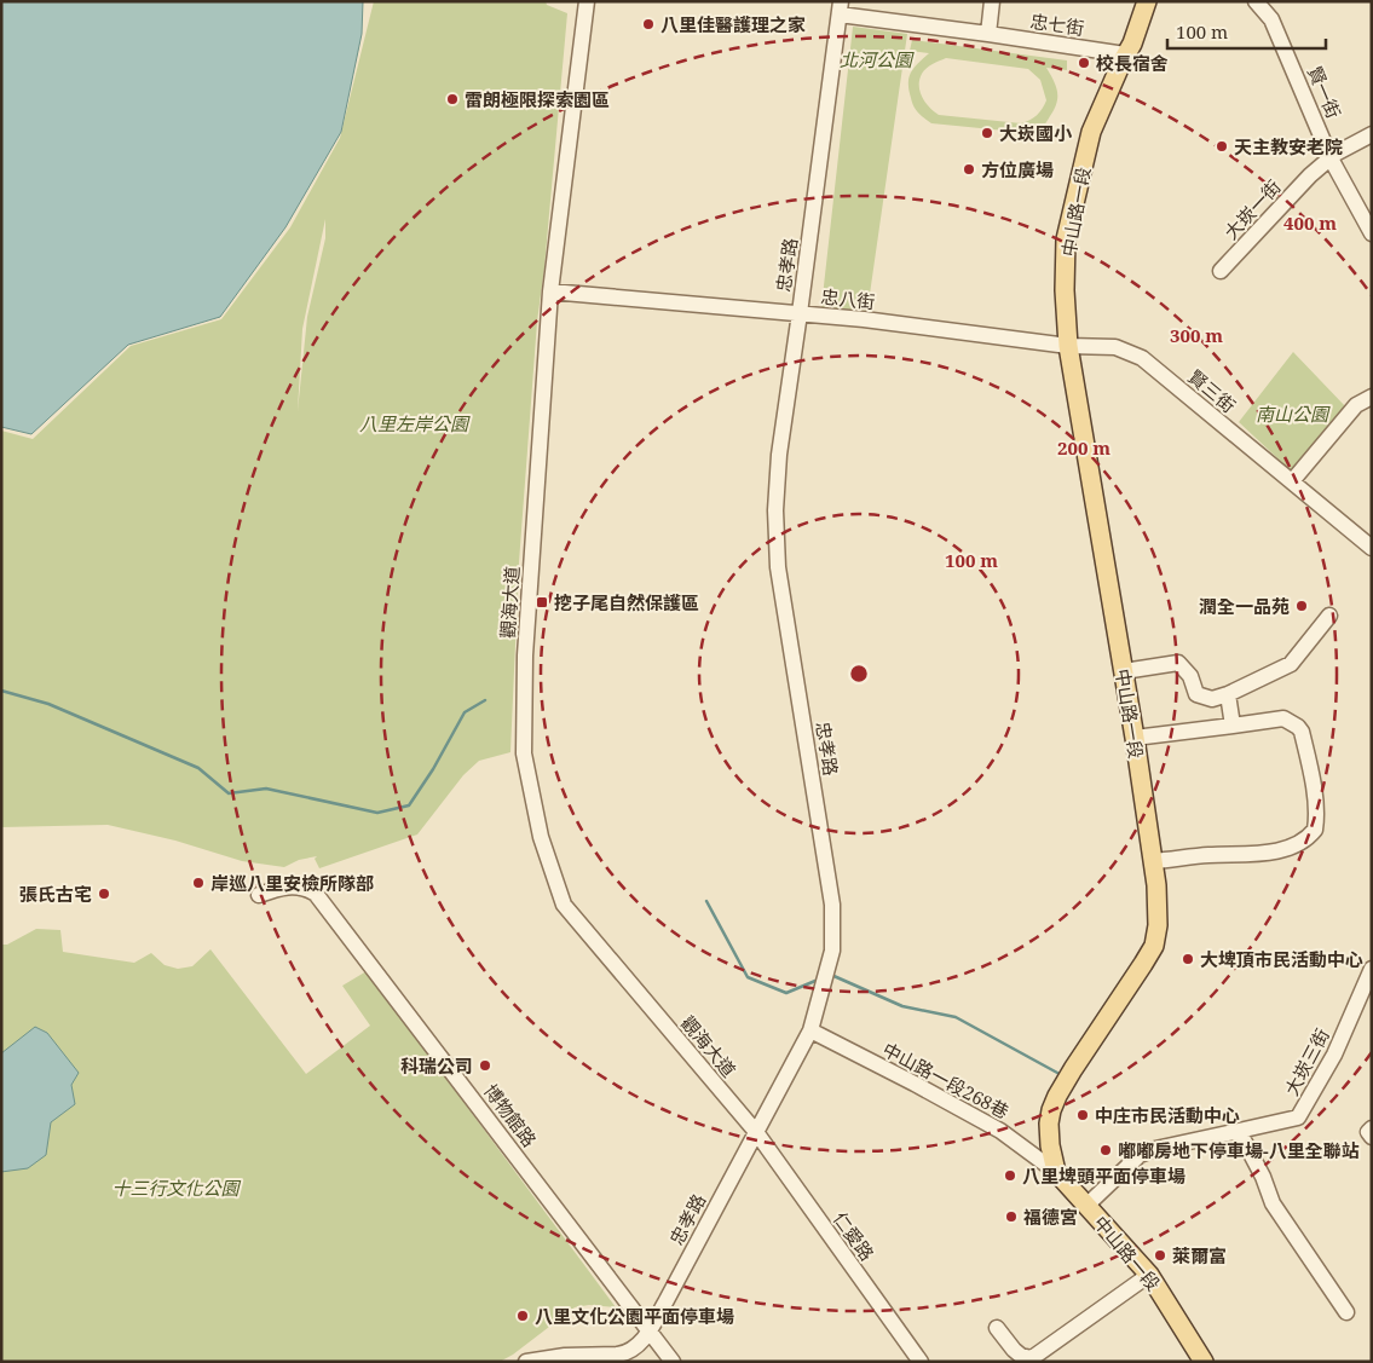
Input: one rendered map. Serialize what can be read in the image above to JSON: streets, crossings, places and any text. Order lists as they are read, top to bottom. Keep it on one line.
{"streets":{"main road":["中山路一段"],"street":["忠七街","賢一街","大崁一街","忠孝路","忠八街","賢三街","觀海大道","大崁三街","中山路一段268巷","博物館路","仁愛路"]},"crossings":[["忠七街","中山路一段"],["忠七街","忠孝路"],["賢一街","大崁一街"],["中山路一段","忠八街"],["中山路一段","賢三街"],["中山路一段","大崁三街"],["中山路一段","中山路一段268巷"],["忠孝路","忠八街"],["忠孝路","觀海大道"],["忠孝路","中山路一段268巷"],["忠孝路","博物館路"],["忠孝路","仁愛路"],["忠八街","賢三街"],["忠八街","觀海大道"],["觀海大道","仁愛路"]],"parks":["北河公園","南山公園","八里左岸公園","十三行文化公園"],"places":{"other":["八里佳醫護理之家","校長宿舍","雷朗極限探索園區","大崁國小","天主教安老院","方位廣場","潤全一品苑","岸巡八里安檢所隊部","張氏古宅","大埤頂市民活動中心","科瑞公司","中庄市民活動中心","嘟嘟房地下停車場-八里全聯站","八里埤頭平面停車場","福德宮","萊爾富","八里文化公園平面停車場"],"transit":["挖子尾自然保護區"]},"scale_bar":"100 m","rings":["400 m","300 m","200 m","100 m"]}
